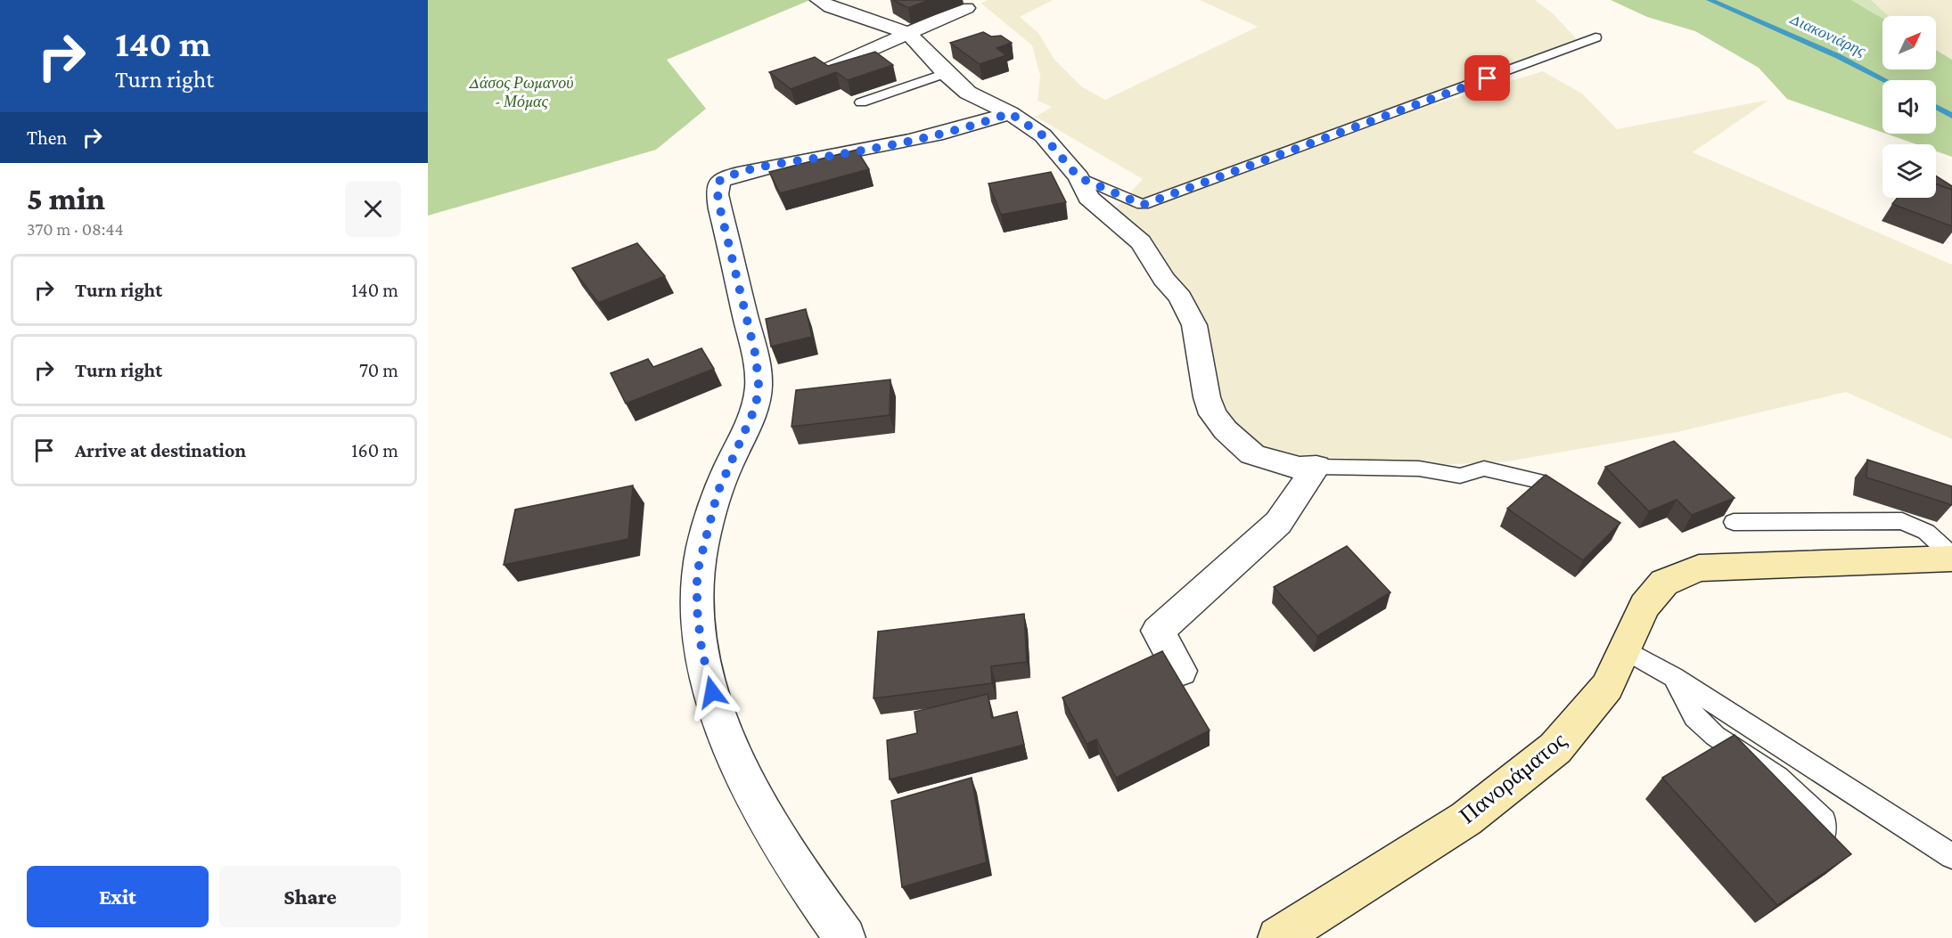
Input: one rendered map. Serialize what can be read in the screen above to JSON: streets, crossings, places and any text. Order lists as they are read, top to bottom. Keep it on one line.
{"streets":{"main road":["Πανοράματος"]},"water":["Διακονιάρης"],"parks":["Δάσος Ρωμανού - Μόμας"],"north":"top right","page":{"turn":["140 m","Turn right"],"then":"Then","heading":["5 min","370 m · 08:44"],"list":[{"name":"Turn right","value":"140 m"},{"name":"Turn right","value":"70 m"},{"name":"Arrive at destination","value":"160 m"}],"buttons":["Exit","Share"]}}
